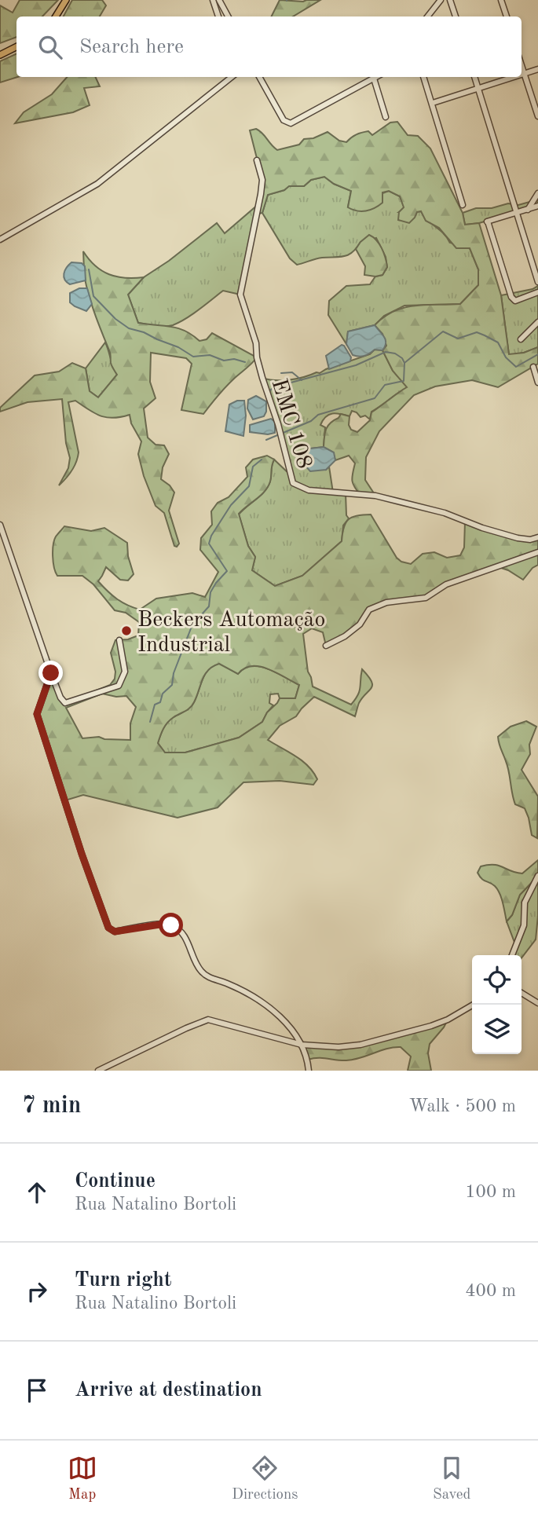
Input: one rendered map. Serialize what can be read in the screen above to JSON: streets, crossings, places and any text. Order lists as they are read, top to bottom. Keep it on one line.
{"streets":{"street":["EMC 108"]},"places":["Beckers Automação Industrial"],"page":{"search":"Search here","heading":["7 min","Walk · 500 m"],"list":[["Continue","Rua Natalino Bortoli","100 m"],["Turn right","Rua Natalino Bortoli","400 m"],"Arrive at destination"],"nav":["Map","Directions","Saved"]}}
